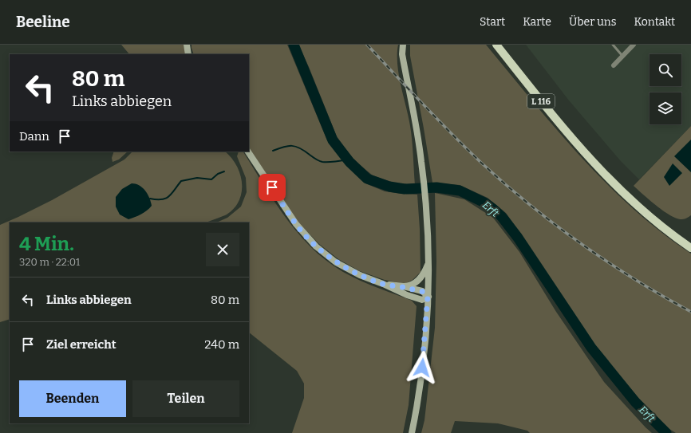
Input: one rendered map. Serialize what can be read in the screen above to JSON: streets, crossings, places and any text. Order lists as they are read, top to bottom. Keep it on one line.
{"streets":{"main road":["L 116"]},"water":["Erft"],"page":{"header":"Beeline","nav":["Start","Karte","Über uns","Kontakt"],"turn":["80 m","Links abbiegen"],"then":"Dann","heading":["4 Min.","320 m · 22:01"],"list":[{"name":"Links abbiegen","value":"80 m"},{"name":"Ziel erreicht","value":"240 m"}],"buttons":["Beenden","Teilen"]}}
